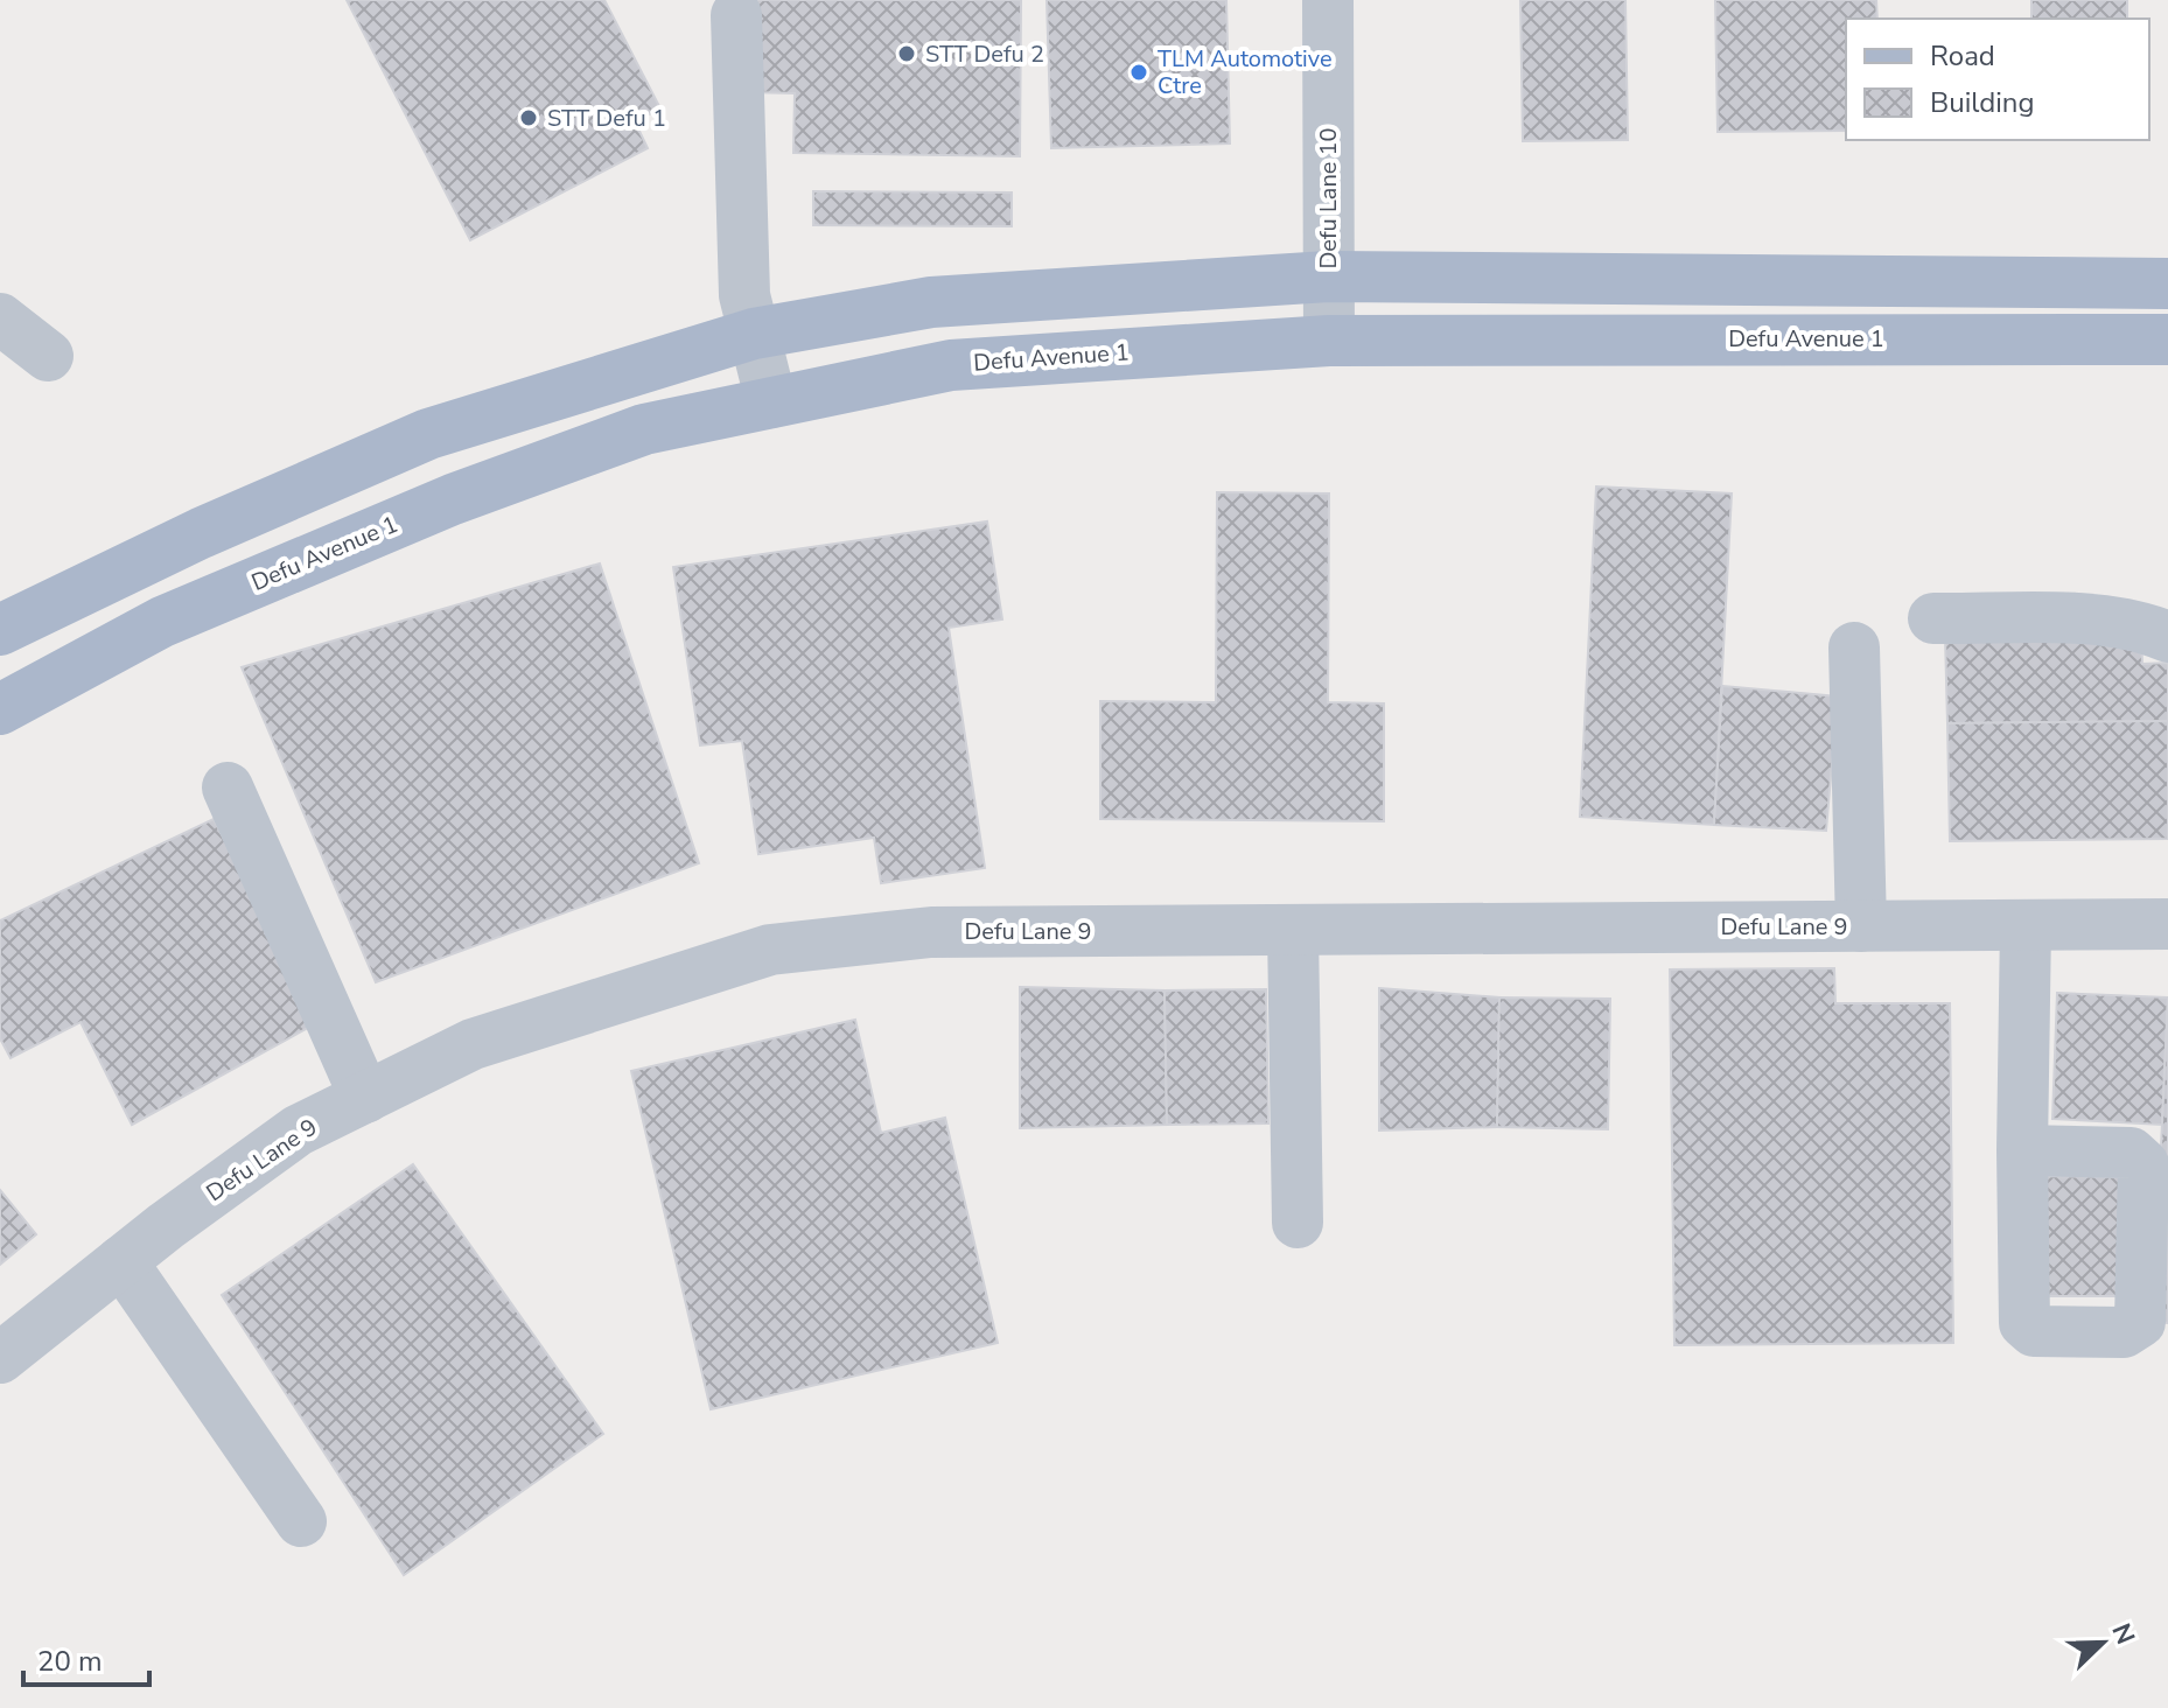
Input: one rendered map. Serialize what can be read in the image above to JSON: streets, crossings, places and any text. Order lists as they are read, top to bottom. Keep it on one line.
{"streets":{"main road":["Defu Avenue 1"],"street":["Defu Lane 10","Defu Lane 9"]},"crossings":[["Defu Lane 10","Defu Avenue 1"]],"places":["STT Defu 2","TLM Automotive Ctre","STT Defu 1"],"legend":["Road","Building"],"scale_bar":"20 m","north":"top right"}
